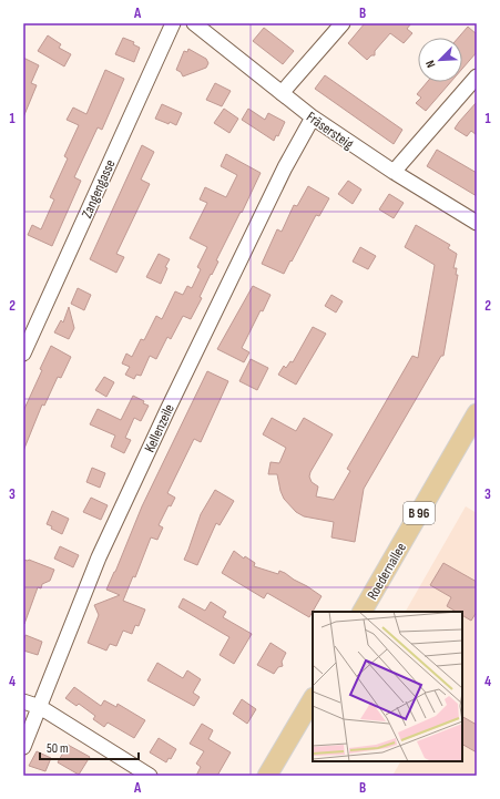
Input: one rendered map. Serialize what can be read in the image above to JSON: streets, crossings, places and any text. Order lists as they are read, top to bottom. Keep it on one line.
{"streets":{"main road":["B 96","Roedernallee"],"street":["Fräsersteig","Zangengasse","Kellenzeile"]},"crossings":[["Fräsersteig","Kellenzeile"]],"scale_bar":"50 m","north":"bottom left","grid":{"columns":["A","B"],"rows":["1","2","3","4"]}}
